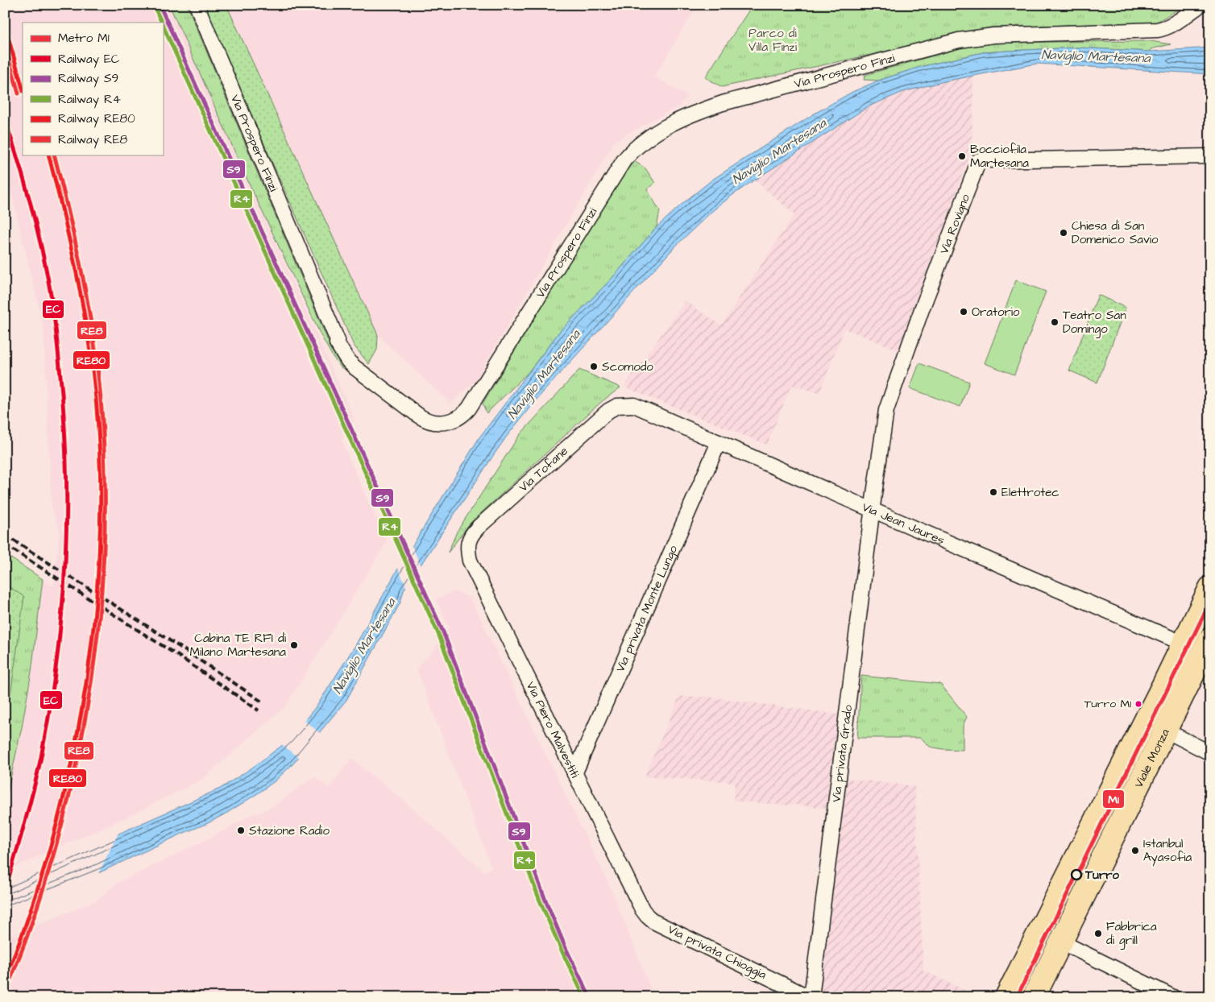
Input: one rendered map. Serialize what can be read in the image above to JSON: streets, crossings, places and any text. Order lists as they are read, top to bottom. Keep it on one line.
{"streets":{"main road":["Viale Monza"],"street":["Via Prospero Finzi","Via Rovigno","Via Tofane","Via Jean Jaures","Via privata Monte Lungo","Via Piero Malvestiti","Via privata Grado","Via privata Chioggia"]},"crossings":[["Via Rovigno","Via Jean Jaures"],["Via Rovigno","Via privata Grado"],["Via Tofane","Via Jean Jaures"],["Via Tofane","Via Piero Malvestiti"],["Via Jean Jaures","Via privata Monte Lungo"],["Via Jean Jaures","Via privata Grado"],["Via Jean Jaures","Viale Monza"],["Via privata Monte Lungo","Via Piero Malvestiti"],["Via Piero Malvestiti","Via privata Chioggia"],["Via privata Grado","Via privata Chioggia"]],"water":["Naviglio Martesana"],"parks":["Parco di Villa Finzi"],"places":["Bocciofila Martesana","Chiesa di San Domenico Savio","Oratorio","Teatro San Domingo","Scomodo","Elettrotec","Cabina TE RFI di Milano Martesana","Turro M1","Stazione Radio","Istanbul Ayasofia","Turro","Fabbrica di grill"],"lines":["rail line S9","rail line R4","rail line RE80","rail line RE8","rail line EC","metro line M1"],"legend":["Metro M1","Railway EC","Railway S9","Railway R4","Railway RE80","Railway RE8"]}
